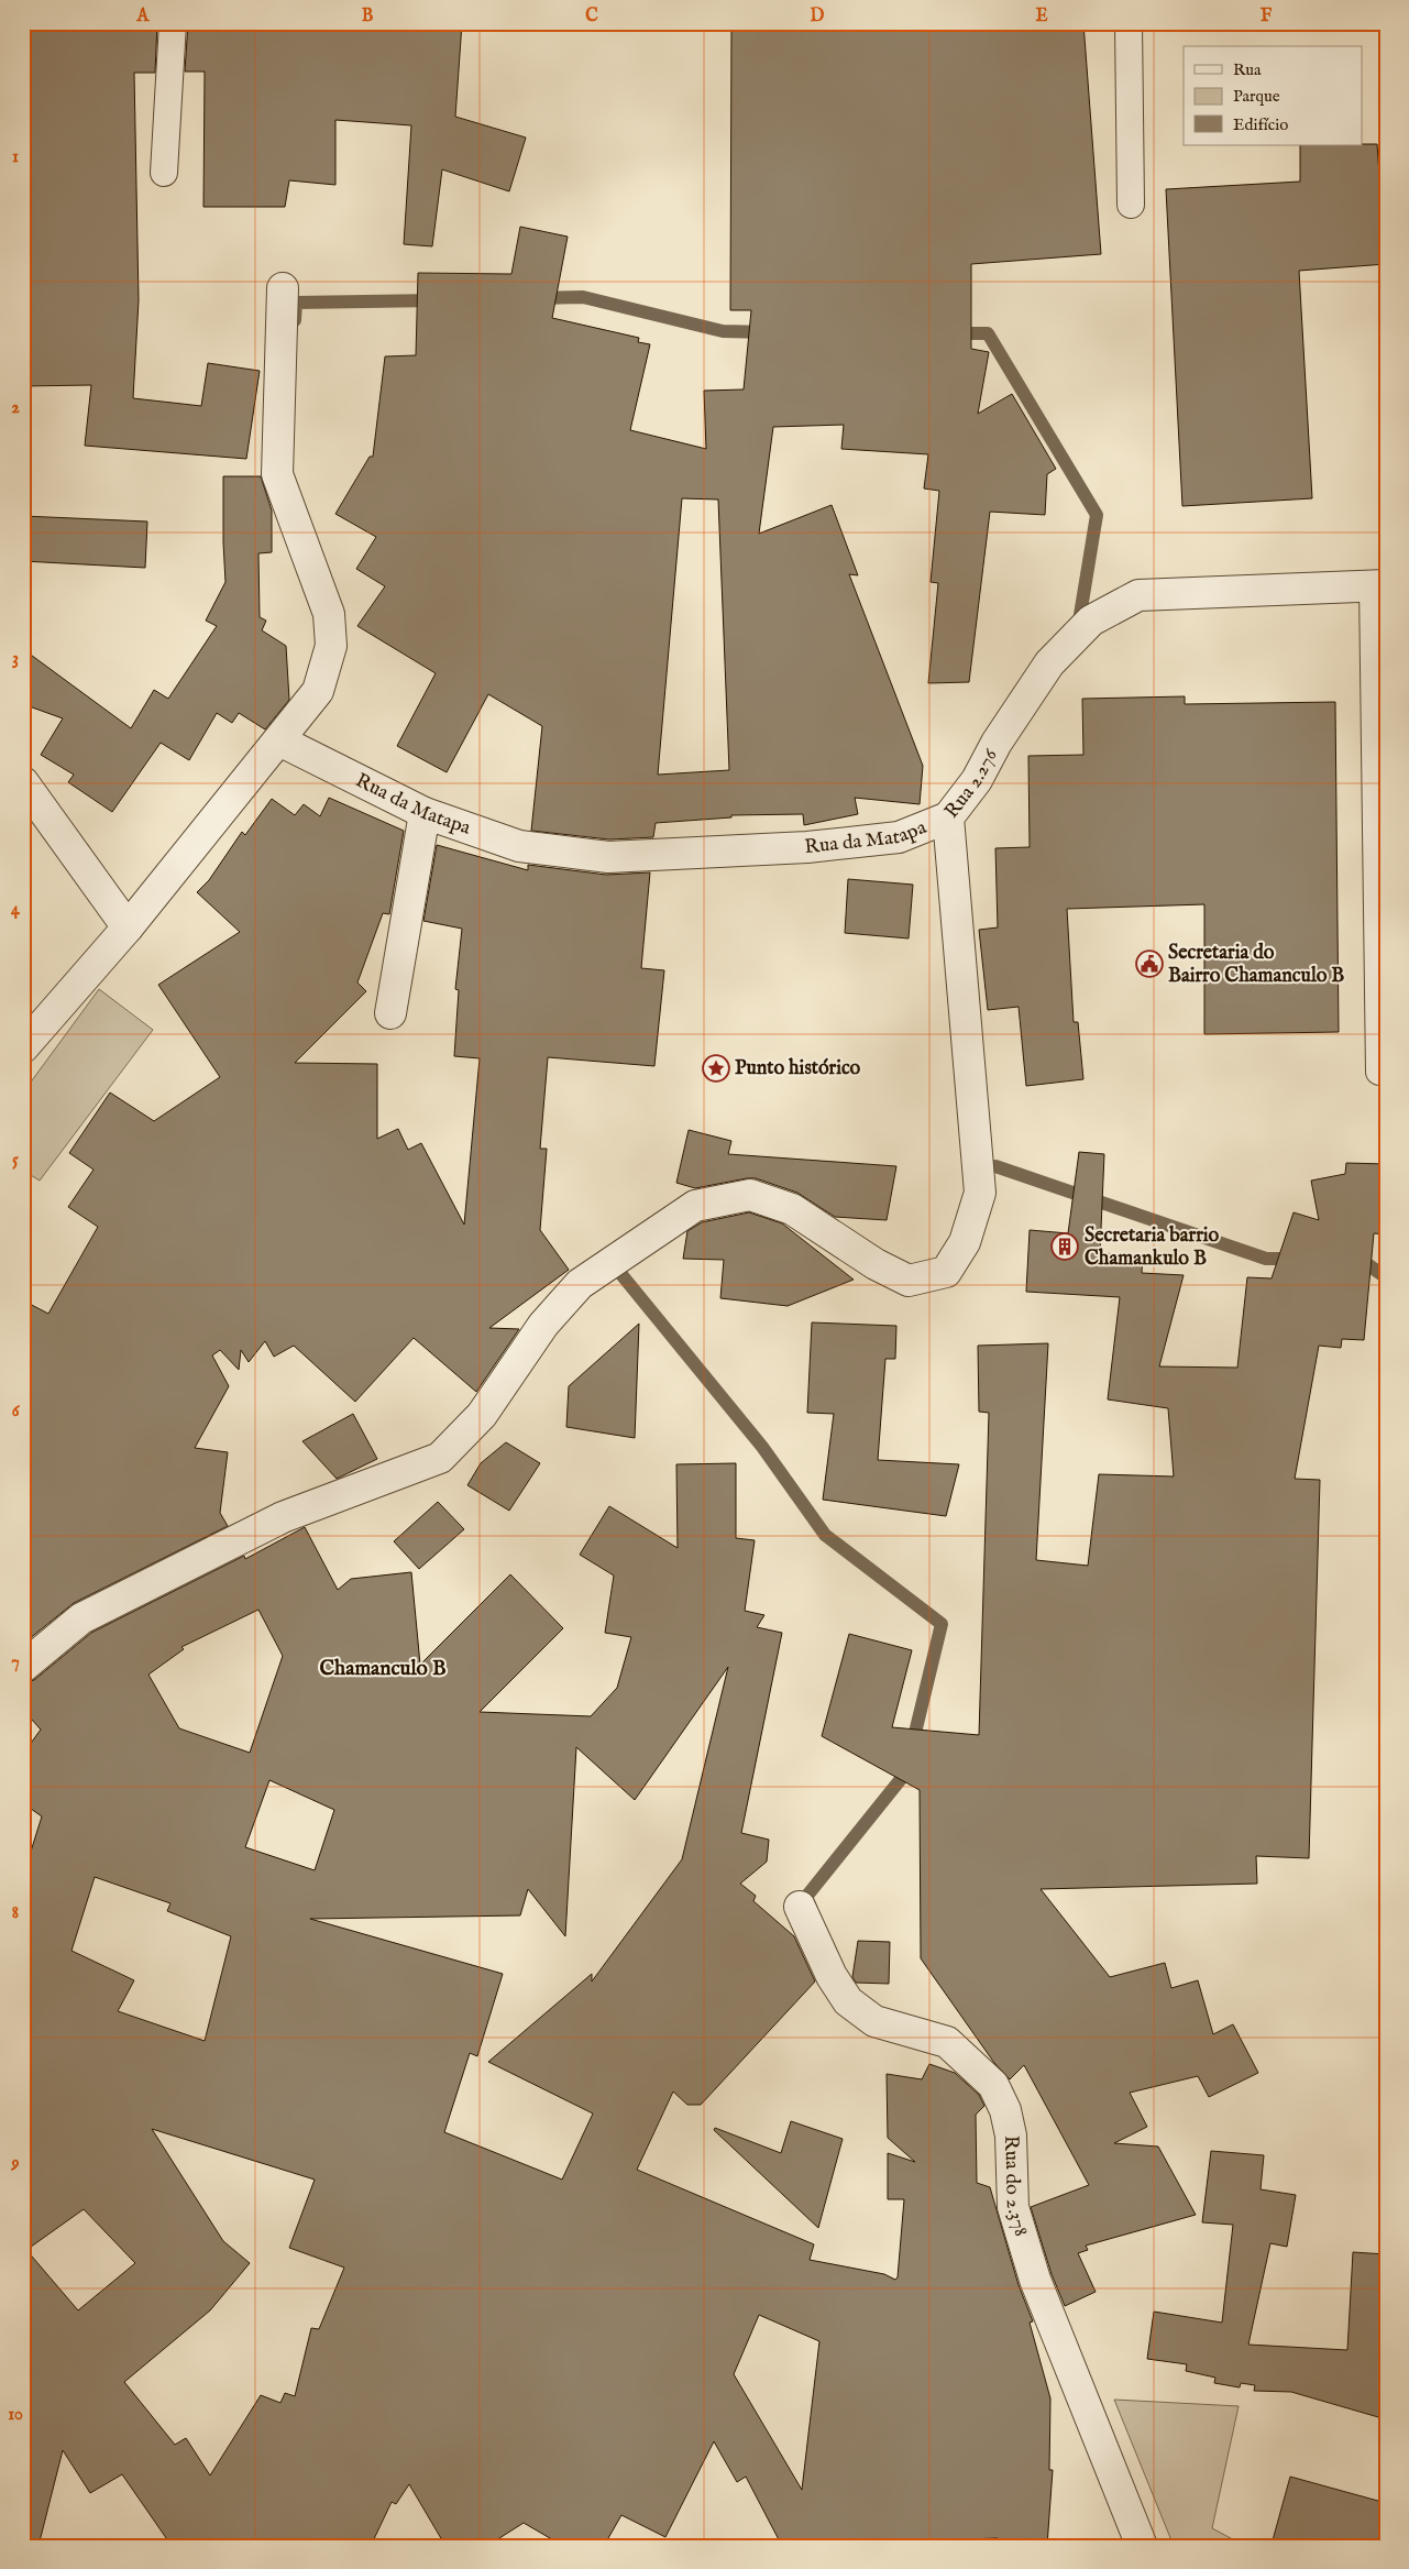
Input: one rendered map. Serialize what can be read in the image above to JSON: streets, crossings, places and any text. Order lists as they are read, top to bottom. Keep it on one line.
{"streets":{"street":["Rua 2.276","Rua da Matapa","Rua do 2.378"]},"crossings":[["Rua 2.276","Rua da Matapa"]],"districts":["Chamanculo B"],"places":{"public building":["Secretaria do Bairro Chamanculo B"],"place":["Punto histórico"],"building":["Secretaria barrio Chamankulo B"]},"legend":["Rua","Parque","Edifício"],"grid":{"columns":["A","B","C","D","E","F"],"rows":["1","2","3","4","5","6","7","8","9","10"]}}
